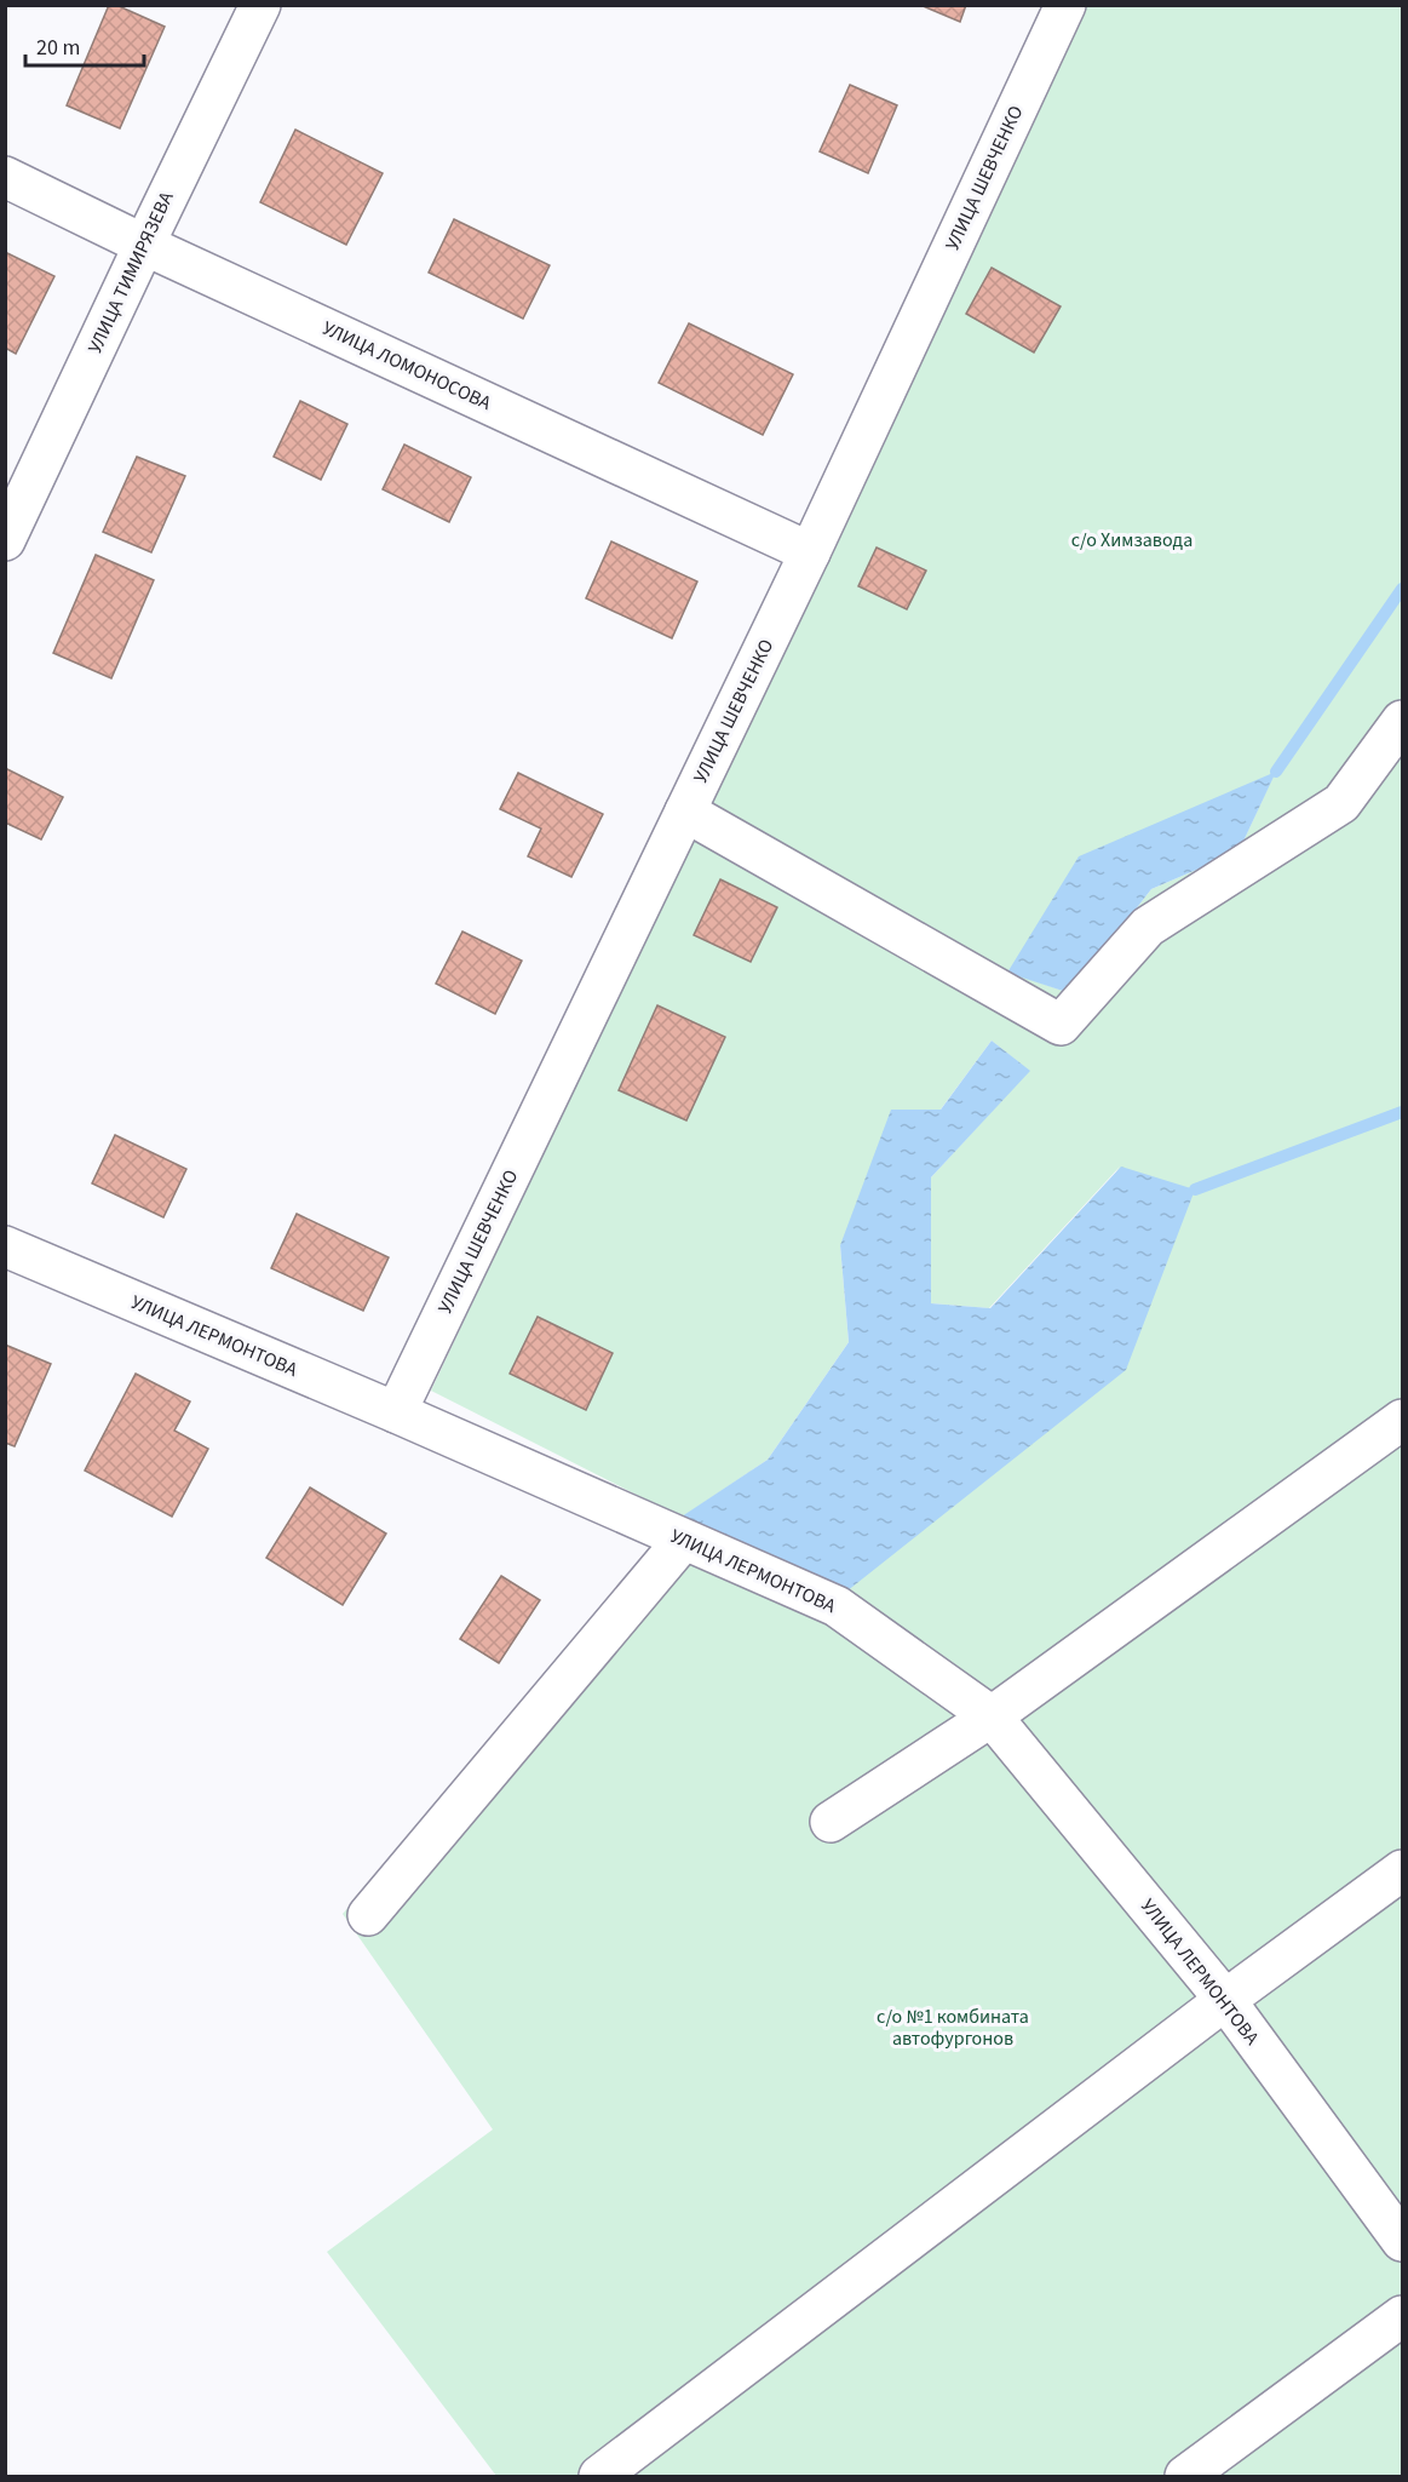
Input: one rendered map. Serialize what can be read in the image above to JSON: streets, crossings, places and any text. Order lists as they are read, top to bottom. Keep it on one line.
{"streets":{"street":["УЛИЦА ШЕВЧЕНКО","УЛИЦА ТИМИРЯЗЕВА","УЛИЦА ЛОМОНОСОВА","УЛИЦА ЛЕРМОНТОВА"]},"crossings":[["УЛИЦА ШЕВЧЕНКО","УЛИЦА ЛОМОНОСОВА"],["УЛИЦА ШЕВЧЕНКО","УЛИЦА ЛЕРМОНТОВА"],["УЛИЦА ТИМИРЯЗЕВА","УЛИЦА ЛОМОНОСОВА"]],"parks":["с/о Химзавода","с/о №1 комбината автофургонов"],"scale_bar":"20 m"}
